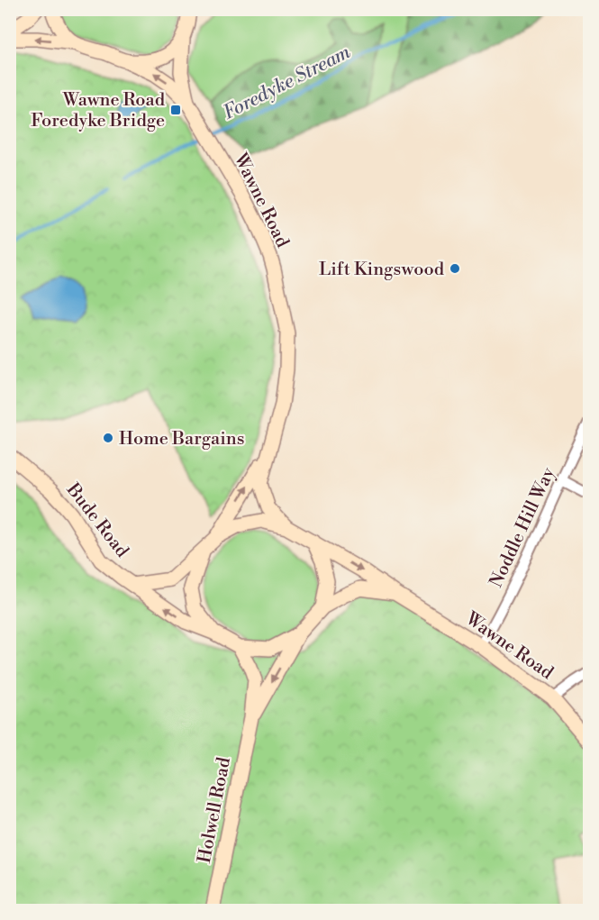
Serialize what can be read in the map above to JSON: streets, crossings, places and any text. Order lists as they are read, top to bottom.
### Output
{
  "streets": {
    "street": [
      "Wawne Road",
      "Bude Road",
      "Noddle Hill Way",
      "Holwell Road"
    ]
  },
  "crossings": [
    ["Wawne Road", "Bude Road"],
    ["Wawne Road", "Noddle Hill Way"],
    ["Wawne Road", "Holwell Road"],
    ["Bude Road", "Holwell Road"]
  ],
  "water": ["Foredyke Stream"],
  "places": {
    "transit": ["Wawne Road Foredyke Bridge"],
    "other": ["Lift Kingswood", "Home Bargains"]
  }
}
